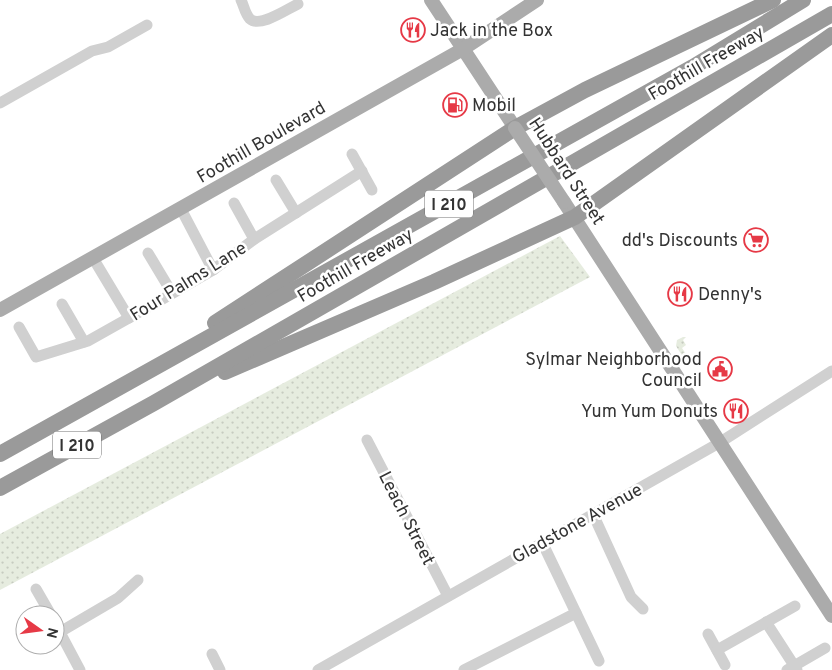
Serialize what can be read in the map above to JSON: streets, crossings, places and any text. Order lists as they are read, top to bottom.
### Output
{
  "streets": {
    "highway": ["Foothill Freeway", "I 210"],
    "main road": ["Foothill Boulevard", "Hubbard Street"],
    "street": ["Four Palms Lane", "Leach Street", "Gladstone Avenue"]
  },
  "crossings": [
    ["Foothill Boulevard", "Hubbard Street"],
    ["Hubbard Street", "Gladstone Avenue"],
    ["Leach Street", "Gladstone Avenue"]
  ],
  "places": {
    "restaurant": ["Jack in the Box", "Denny's", "Yum Yum Donuts"],
    "fuel station": ["Mobil"],
    "supermarket": ["dd's Discounts"],
    "public building": ["Sylmar Neighborhood Council"]
  },
  "north": "right"
}
